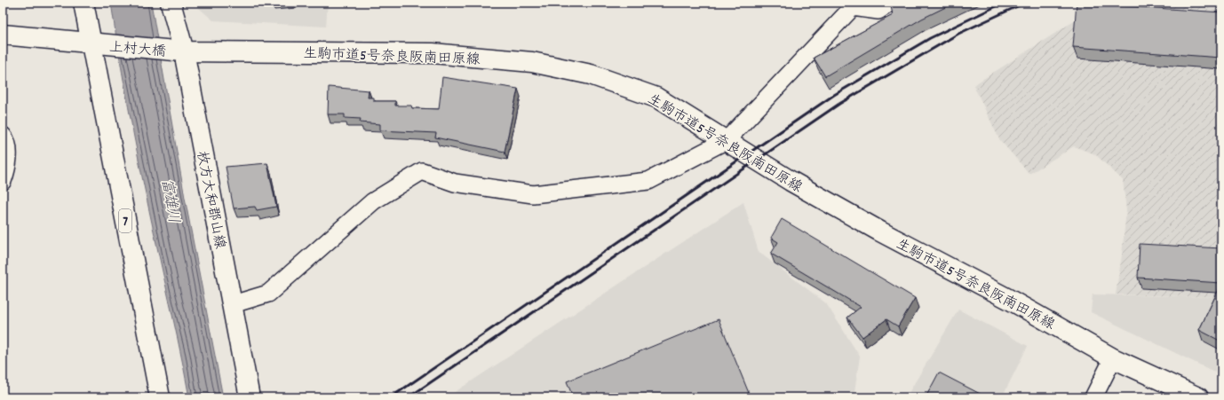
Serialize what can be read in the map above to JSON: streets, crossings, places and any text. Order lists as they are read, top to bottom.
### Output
{
  "streets": {
    "street": [
      "上村大橋",
      "生駒市道5号奈良阪南田原線",
      "枚方大和郡山線",
      "7"
    ]
  },
  "crossings": [
    ["上村大橋", "生駒市道5号奈良阪南田原線"],
    ["上村大橋", "枚方大和郡山線"],
    ["上村大橋", "7"],
    ["生駒市道5号奈良阪南田原線", "枚方大和郡山線"]
  ],
  "water": ["富雄川"]
}
